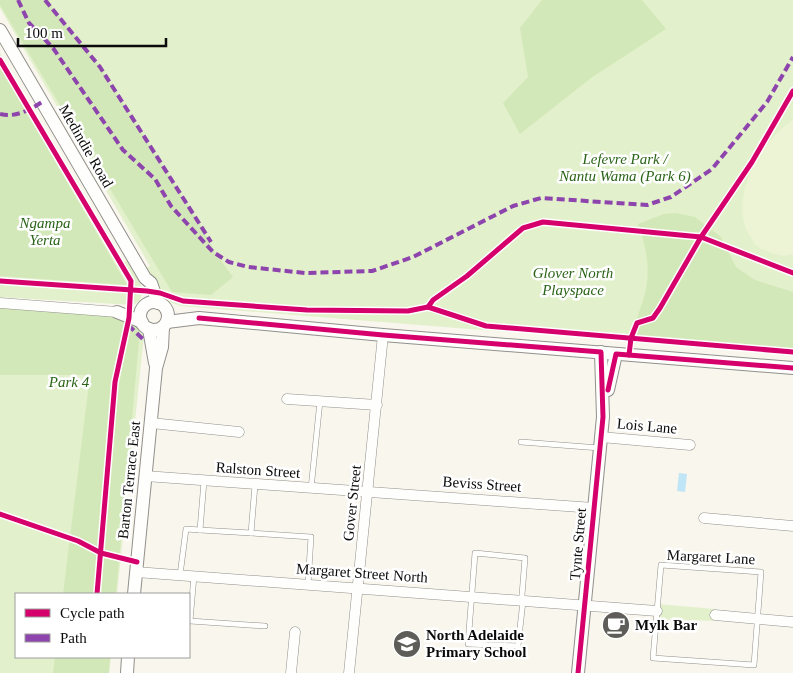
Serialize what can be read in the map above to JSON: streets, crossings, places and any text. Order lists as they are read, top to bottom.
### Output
{
  "streets": {
    "street": [
      "Medindie Road",
      "Lois Lane",
      "Ralston Street",
      "Barton Terrace East",
      "Beviss Street",
      "Gover Street",
      "Tynte Street",
      "Margaret Street North"
    ],
    "lane": ["Margaret Lane"]
  },
  "crossings": [
    ["Medindie Road", "Barton Terrace East"],
    ["Lois Lane", "Tynte Street"],
    ["Ralston Street", "Barton Terrace East"],
    ["Ralston Street", "Beviss Street"],
    ["Ralston Street", "Gover Street"],
    ["Barton Terrace East", "Margaret Street North"],
    ["Beviss Street", "Gover Street"],
    ["Beviss Street", "Tynte Street"],
    ["Gover Street", "Margaret Street North"],
    ["Tynte Street", "Margaret Street North"],
    ["Margaret Lane", "Margaret Street North"]
  ],
  "parks": [
    "Lefevre Park / Nantu Wama (Park 6)",
    "Ngampa Yerta",
    "Glover North Playspace",
    "Park 4"
  ],
  "places": {
    "cafe": ["Mylk Bar"],
    "school or university": ["North Adelaide Primary School"]
  },
  "legend": ["Cycle path", "Path"],
  "scale_bar": "100 m"
}
